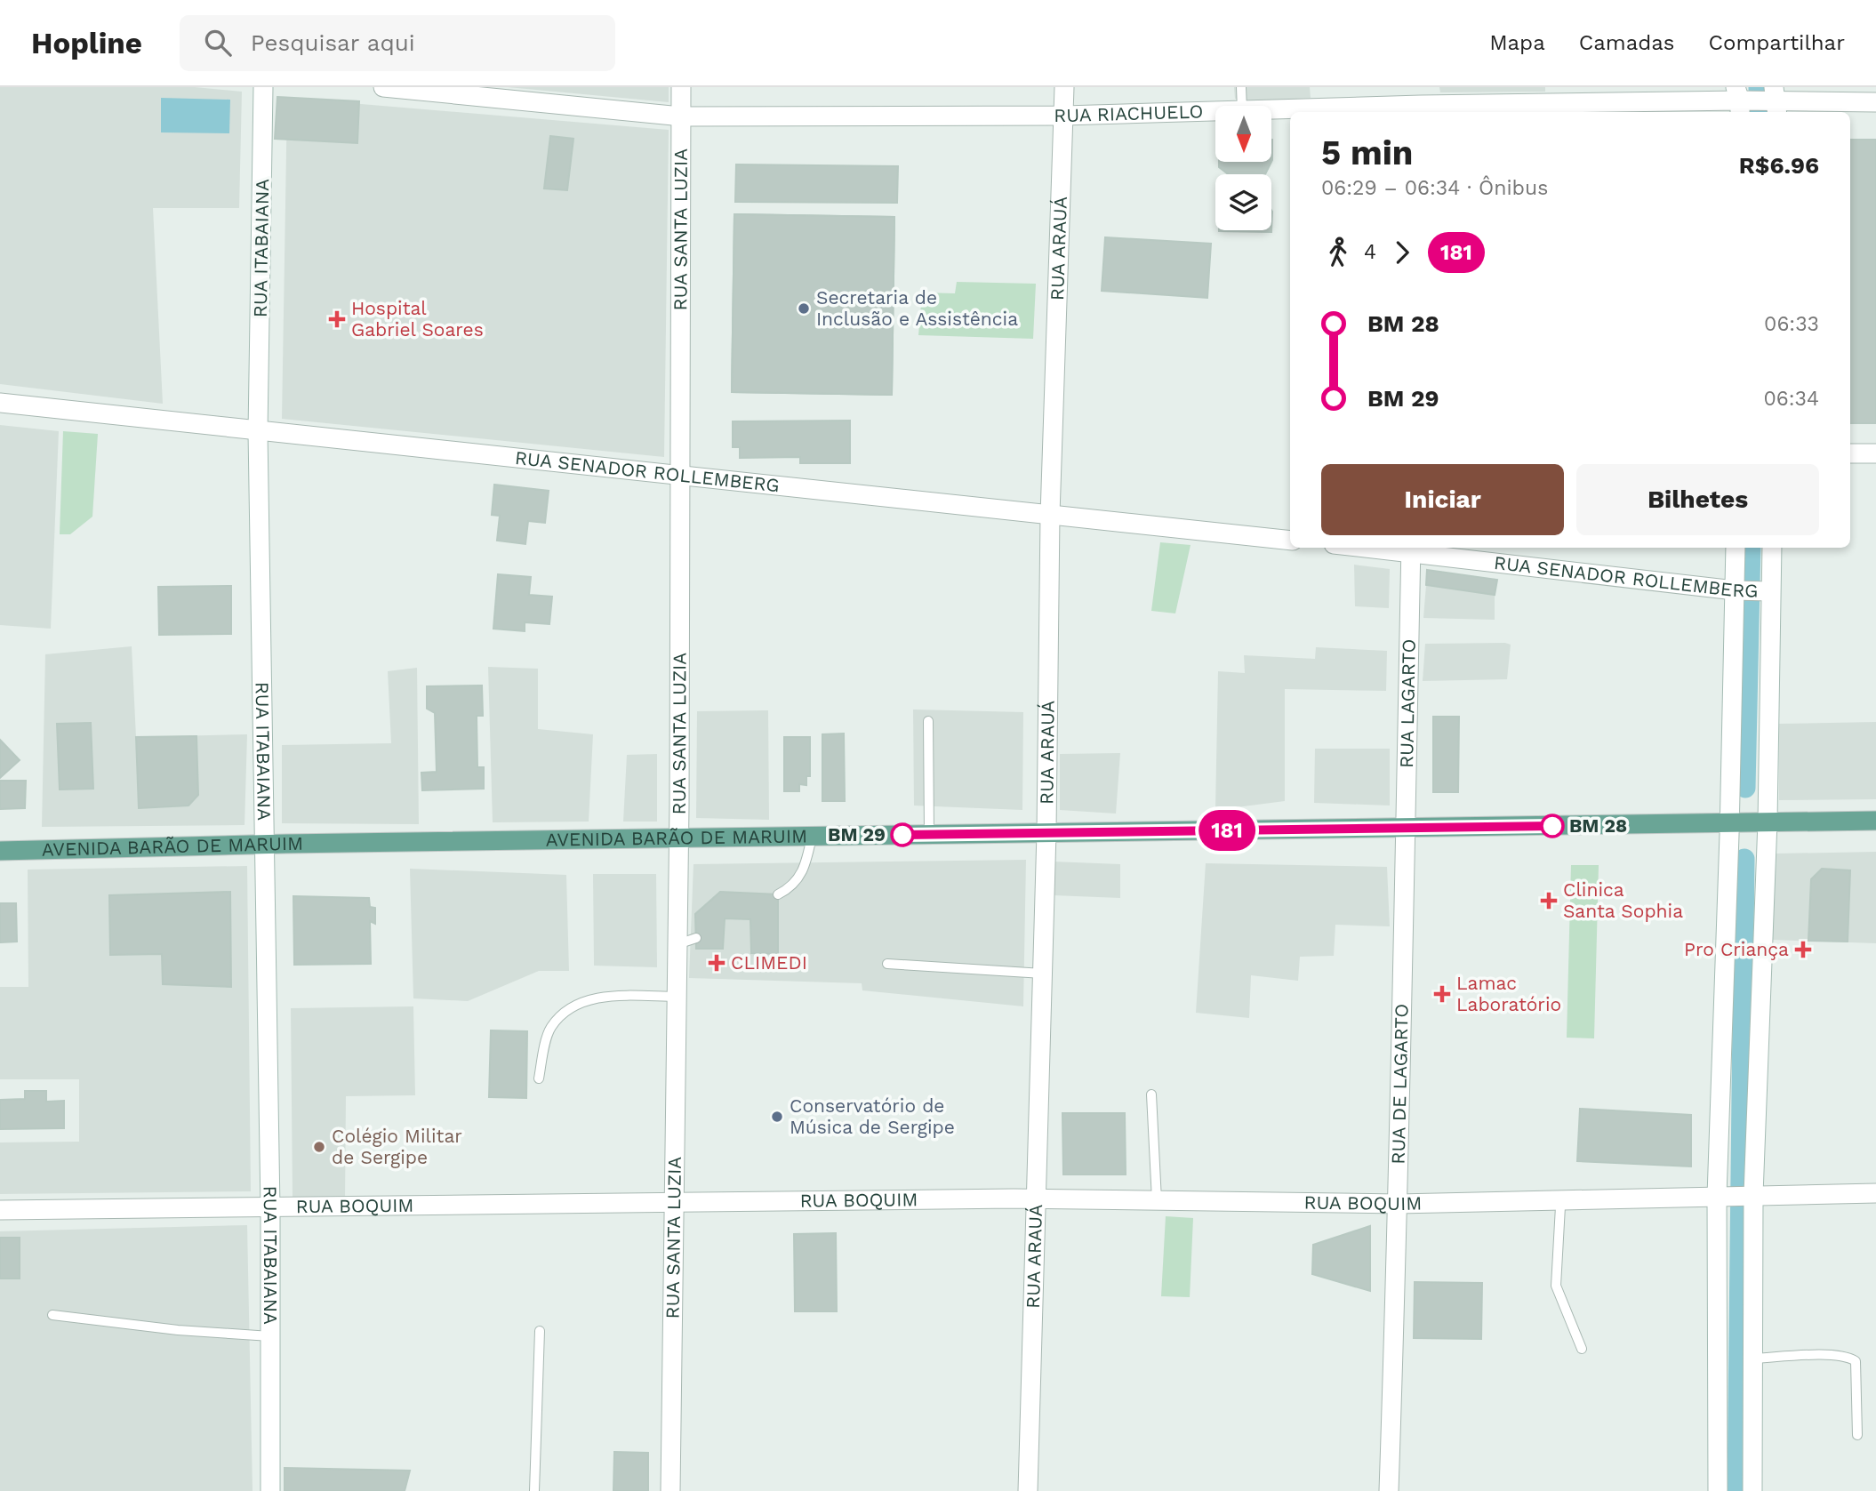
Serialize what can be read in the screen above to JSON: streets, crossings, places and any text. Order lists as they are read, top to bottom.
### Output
{
  "streets": {
    "main road": ["AVENIDA BARÃO DE MARUIM"],
    "street": [
      "RUA RIACHUELO",
      "RUA SANTA LUZIA",
      "RUA ITABAIANA",
      "RUA ARAUÁ",
      "RUA SENADOR ROLLEMBERG",
      "RUA LAGARTO",
      "RUA DE LAGARTO",
      "RUA BOQUIM"
    ]
  },
  "crossings": [
    ["RUA RIACHUELO", "RUA SANTA LUZIA"],
    ["RUA RIACHUELO", "RUA ARAUÁ"],
    ["RUA SANTA LUZIA", "RUA SENADOR ROLLEMBERG"],
    ["RUA SANTA LUZIA", "AVENIDA BARÃO DE MARUIM"],
    ["RUA SANTA LUZIA", "RUA BOQUIM"],
    ["RUA ITABAIANA", "RUA SENADOR ROLLEMBERG"],
    ["RUA ITABAIANA", "AVENIDA BARÃO DE MARUIM"],
    ["RUA ITABAIANA", "RUA BOQUIM"],
    ["RUA ARAUÁ", "RUA SENADOR ROLLEMBERG"],
    ["RUA ARAUÁ", "AVENIDA BARÃO DE MARUIM"],
    ["RUA ARAUÁ", "RUA BOQUIM"],
    ["RUA SENADOR ROLLEMBERG", "RUA LAGARTO"],
    ["RUA LAGARTO", "AVENIDA BARÃO DE MARUIM"],
    ["RUA LAGARTO", "RUA DE LAGARTO"],
    ["RUA DE LAGARTO", "RUA BOQUIM"]
  ],
  "places": {
    "other": [
      "Secretaria de Inclusão e Assistência",
      "BM 28",
      "BM 29",
      "Conservatório de Música de Sergipe",
      "Colégio Militar de Sergipe"
    ],
    "health": [
      "Hospital Gabriel Soares",
      "Clinica Santa Sophia",
      "Pro Criança",
      "CLIMEDI",
      "Lamac Laboratório"
    ]
  },
  "lines": ["bus line 181"],
  "north": "bottom",
  "page": {
    "header": "Hopline",
    "search": "Pesquisar aqui",
    "nav": ["Mapa", "Camadas", "Compartilhar"],
    "on_map": "181",
    "heading": ["5 min", "06:29 – 06:34 · Ônibus", "R$6.96"],
    "legs": ["4", "181"],
    "list": [
      {
        "name": "BM 28",
        "value": "06:33"
      },
      {
        "name": "BM 29",
        "value": "06:34"
      }
    ],
    "buttons": ["Iniciar", "Bilhetes"]
  }
}
